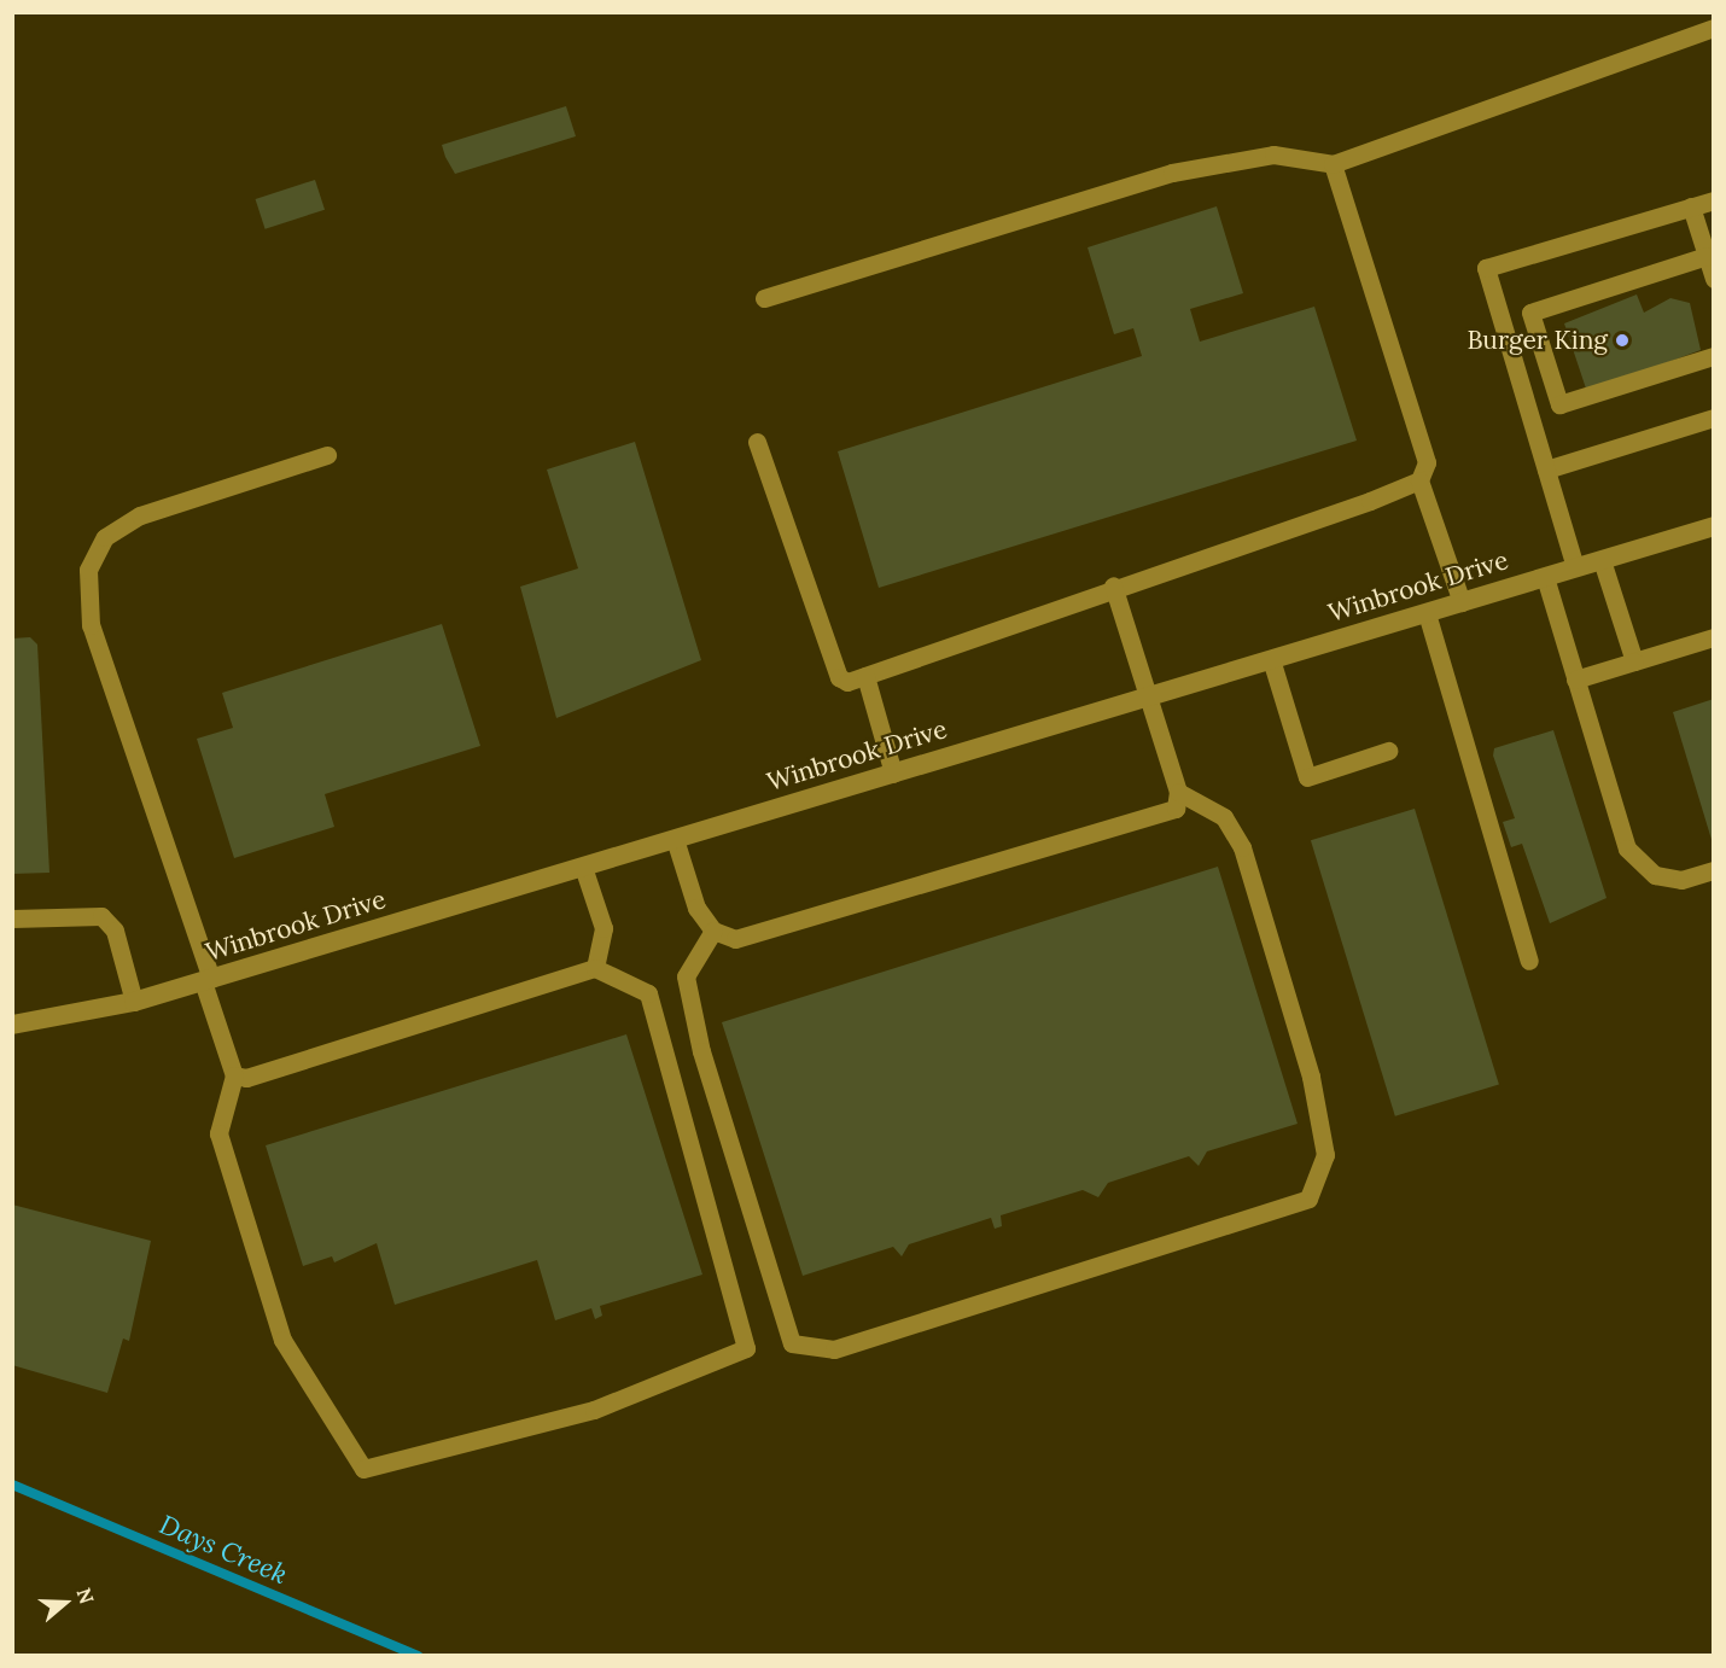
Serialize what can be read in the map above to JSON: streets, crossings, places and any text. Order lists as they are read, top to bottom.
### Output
{
  "streets": {
    "street": ["Winbrook Drive"]
  },
  "water": ["Days Creek"],
  "places": ["Burger King"],
  "north": "right"
}
